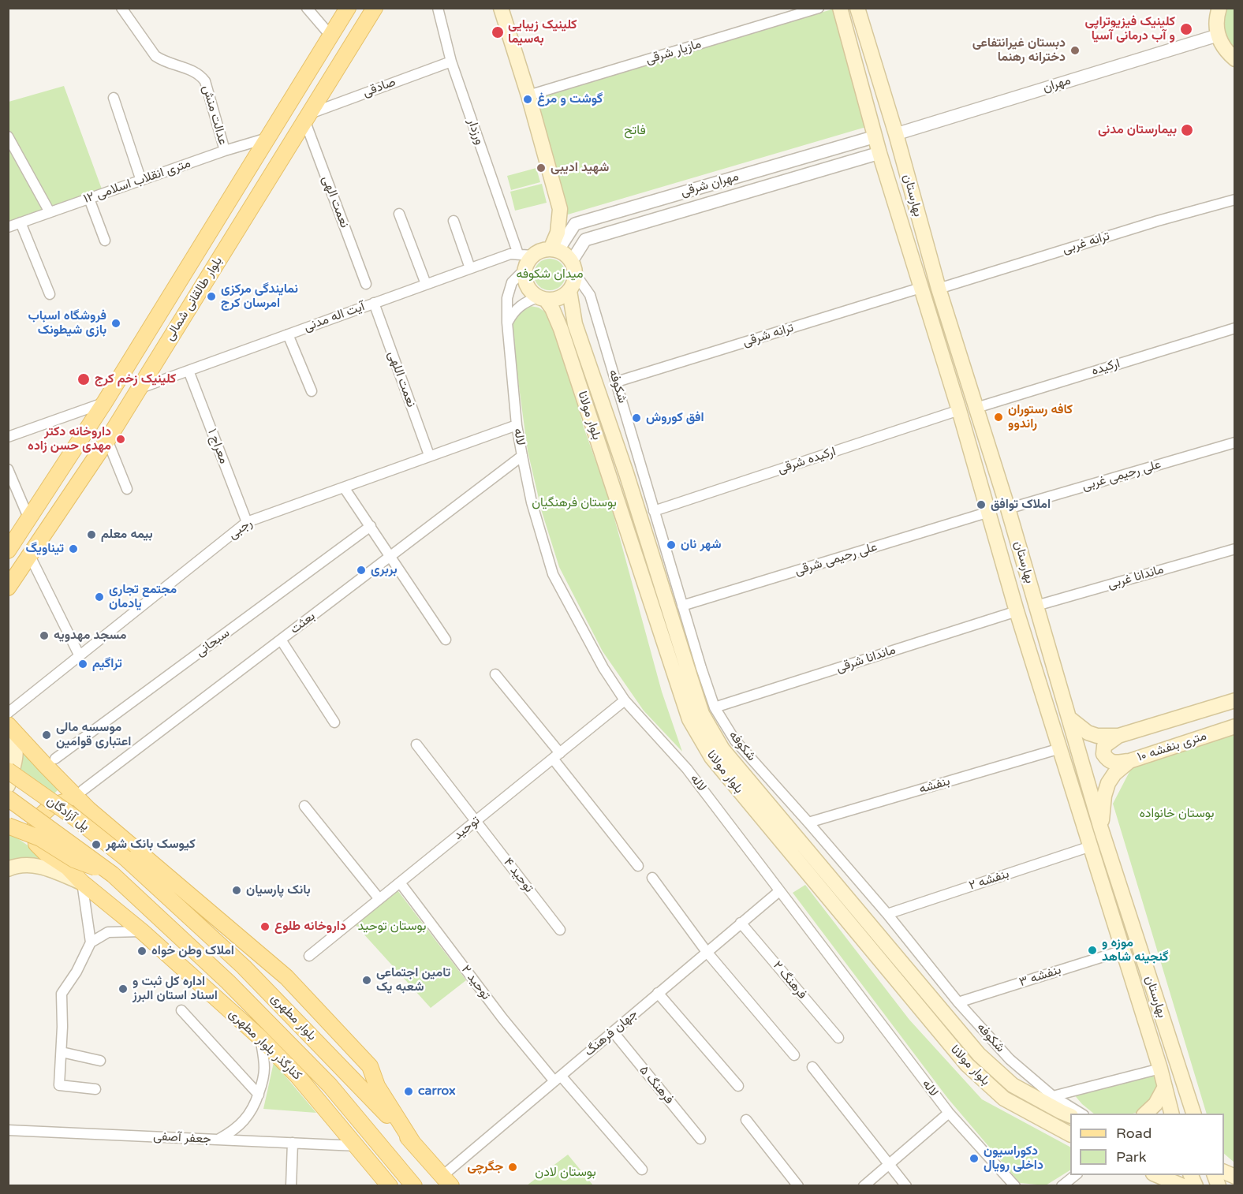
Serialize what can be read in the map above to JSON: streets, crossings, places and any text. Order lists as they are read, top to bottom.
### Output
{
  "streets": {
    "main road": [
      "بهارستان",
      "بلوار طالقانی شمالی",
      "بلوار مولانا",
      "۱۰ متری بنفشه",
      "پل آزادگان",
      "بلوار مطهری",
      "کنارگذر بلوار مطهری"
    ],
    "street": [
      "مازیار شرقی",
      "مهران",
      "صادقی",
      "عدالت منش",
      "ورزدار",
      "۱۲ متری انقلاب اسلامی",
      "مهران شرقی",
      "نعمت الهی",
      "ترانه غربی",
      "آیت اله مدنی",
      "ترانه شرقی",
      "ارکیده",
      "نعمت اللهی",
      "شکوفه",
      "لاله",
      "معراج ۱",
      "ارکیده شرقی",
      "علی رحیمی غربی",
      "رجبی",
      "علی رحیمی شرقی",
      "ماندانا غربی",
      "بعثت",
      "سبحانی",
      "ماندانا شرقی",
      "بنفشه",
      "توحید",
      "توحید ۴",
      "بنفشه ۲",
      "بنفشه ۳",
      "فرهنگ ۲",
      "توحید ۲",
      "جهان فرهنگ",
      "فرهنگ ۵",
      "جعفر آصفی"
    ]
  },
  "crossings": [
    ["مهران", "بهارستان"],
    ["صادقی", "ورزدار"],
    ["صادقی", "نعمت الهی"],
    ["صادقی", "بلوار طالقانی شمالی"],
    ["عدالت منش", "۱۲ متری انقلاب اسلامی"],
    ["ورزدار", "مهران شرقی"],
    ["ورزدار", "آیت اله مدنی"],
    ["ورزدار", "شکوفه"],
    ["ورزدار", "بلوار مولانا"],
    ["ورزدار", "لاله"],
    ["۱۲ متری انقلاب اسلامی", "بلوار طالقانی شمالی"],
    ["مهران شرقی", "بهارستان"],
    ["مهران شرقی", "آیت اله مدنی"],
    ["مهران شرقی", "شکوفه"],
    ["مهران شرقی", "بلوار مولانا"],
    ["مهران شرقی", "لاله"],
    ["بهارستان", "ترانه غربی"],
    ["بهارستان", "ترانه شرقی"],
    ["بهارستان", "ارکیده"],
    ["بهارستان", "ارکیده شرقی"],
    ["بهارستان", "علی رحیمی غربی"],
    ["بهارستان", "علی رحیمی شرقی"],
    ["بهارستان", "ماندانا غربی"],
    ["بهارستان", "ماندانا شرقی"],
    ["بهارستان", "۱۰ متری بنفشه"],
    ["بهارستان", "بنفشه"],
    ["بهارستان", "بنفشه ۲"],
    ["بهارستان", "بنفشه ۳"],
    ["نعمت الهی", "بلوار طالقانی شمالی"],
    ["بلوار طالقانی شمالی", "آیت اله مدنی"],
    ["آیت اله مدنی", "نعمت اللهی"],
    ["آیت اله مدنی", "شکوفه"],
    ["آیت اله مدنی", "بلوار مولانا"],
    ["آیت اله مدنی", "لاله"],
    ["آیت اله مدنی", "معراج ۱"],
    ["ترانه شرقی", "شکوفه"],
    ["نعمت اللهی", "رجبی"],
    ["شکوفه", "بلوار مولانا"],
    ["شکوفه", "لاله"],
    ["شکوفه", "ارکیده شرقی"],
    ["شکوفه", "علی رحیمی شرقی"],
    ["شکوفه", "ماندانا شرقی"],
    ["شکوفه", "بنفشه"],
    ["شکوفه", "بنفشه ۲"],
    ["شکوفه", "بنفشه ۳"],
    ["بلوار مولانا", "لاله"],
    ["لاله", "رجبی"],
    ["لاله", "بعثت"],
    ["لاله", "توحید"],
    ["لاله", "جهان فرهنگ"],
    ["معراج ۱", "رجبی"],
    ["پل آزادگان", "بلوار مطهری"],
    ["توحید", "توحید ۴"],
    ["توحید", "توحید ۲"],
    ["فرهنگ ۲", "جهان فرهنگ"],
    ["توحید ۲", "جهان فرهنگ"],
    ["بلوار مطهری", "جهان فرهنگ"],
    ["جهان فرهنگ", "فرهنگ ۵"],
    ["کنارگذر بلوار مطهری", "جعفر آصفی"]
  ],
  "parks": [
    "فاتح",
    "میدان شکوفه",
    "بوستان فرهنگیان",
    "بوستان خانواده",
    "بوستان توحید",
    "بوستان لادن"
  ],
  "places": [
    "کلینیک فیزیوتراپی و آب درمانی آسیا",
    "کلینیک زیبایی به‌سیما",
    "دبستان غیرانتفاعی دخترانه رهنما",
    "گوشت و مرغ",
    "بیمارستان مدنی",
    "شهید ادیبی",
    "نمایندگی مرکزی امرسان کرج",
    "فروشگاه اسباب بازی شیطونک",
    "کلینیک زخم کرج",
    "کافه رستوران راندوو",
    "افق کوروش",
    "داروخانه دکتر مهدی حسن زاده",
    "املاک توافق",
    "بیمه معلم",
    "شهر نان",
    "تیناویگ",
    "بربری",
    "مجتمع تجاری یادمان",
    "مسجد مهدویه",
    "تراگیم",
    "موسسه مالی اعتباری قوامین",
    "کیوسک بانک شهر",
    "بانک پارسیان",
    "داروخانه طلوع",
    "موزه و گنجینه شاهد",
    "املاک وطن خواه",
    "تامین اجتماعی شعبه یک",
    "اداره کل ثبت و اسناد استان البرز",
    "carrox",
    "دکوراسیون داخلی رویال",
    "جگرچی"
  ],
  "legend": ["Road", "Park"]
}
